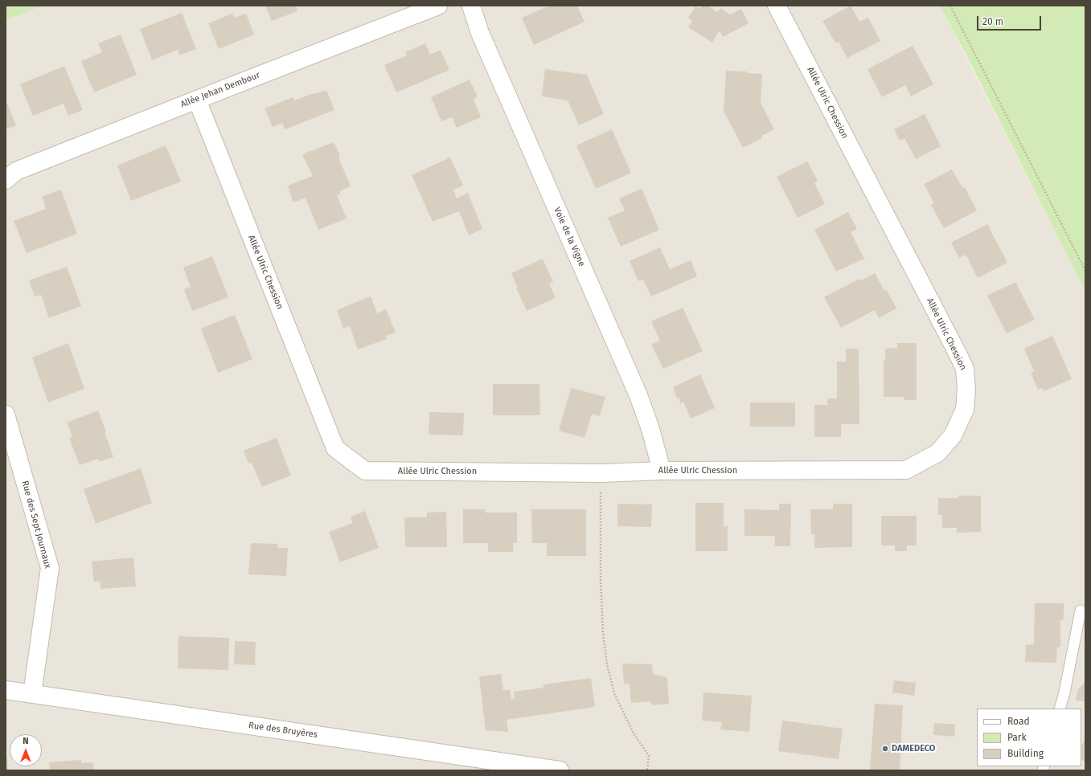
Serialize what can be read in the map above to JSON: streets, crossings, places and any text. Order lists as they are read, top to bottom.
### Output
{
  "streets": {
    "street": [
      "Allée Jehan Dembour",
      "Allée Ulric Chession",
      "Voie de la Vigne",
      "Rue des Sept Journaux",
      "Rue des Bruyères"
    ]
  },
  "crossings": [
    ["Allée Jehan Dembour", "Allée Ulric Chession"],
    ["Allée Ulric Chession", "Voie de la Vigne"],
    ["Rue des Sept Journaux", "Rue des Bruyères"]
  ],
  "places": ["DAMEDECO"],
  "legend": ["Road", "Park", "Building"],
  "scale_bar": "20 m",
  "north": "top"
}
